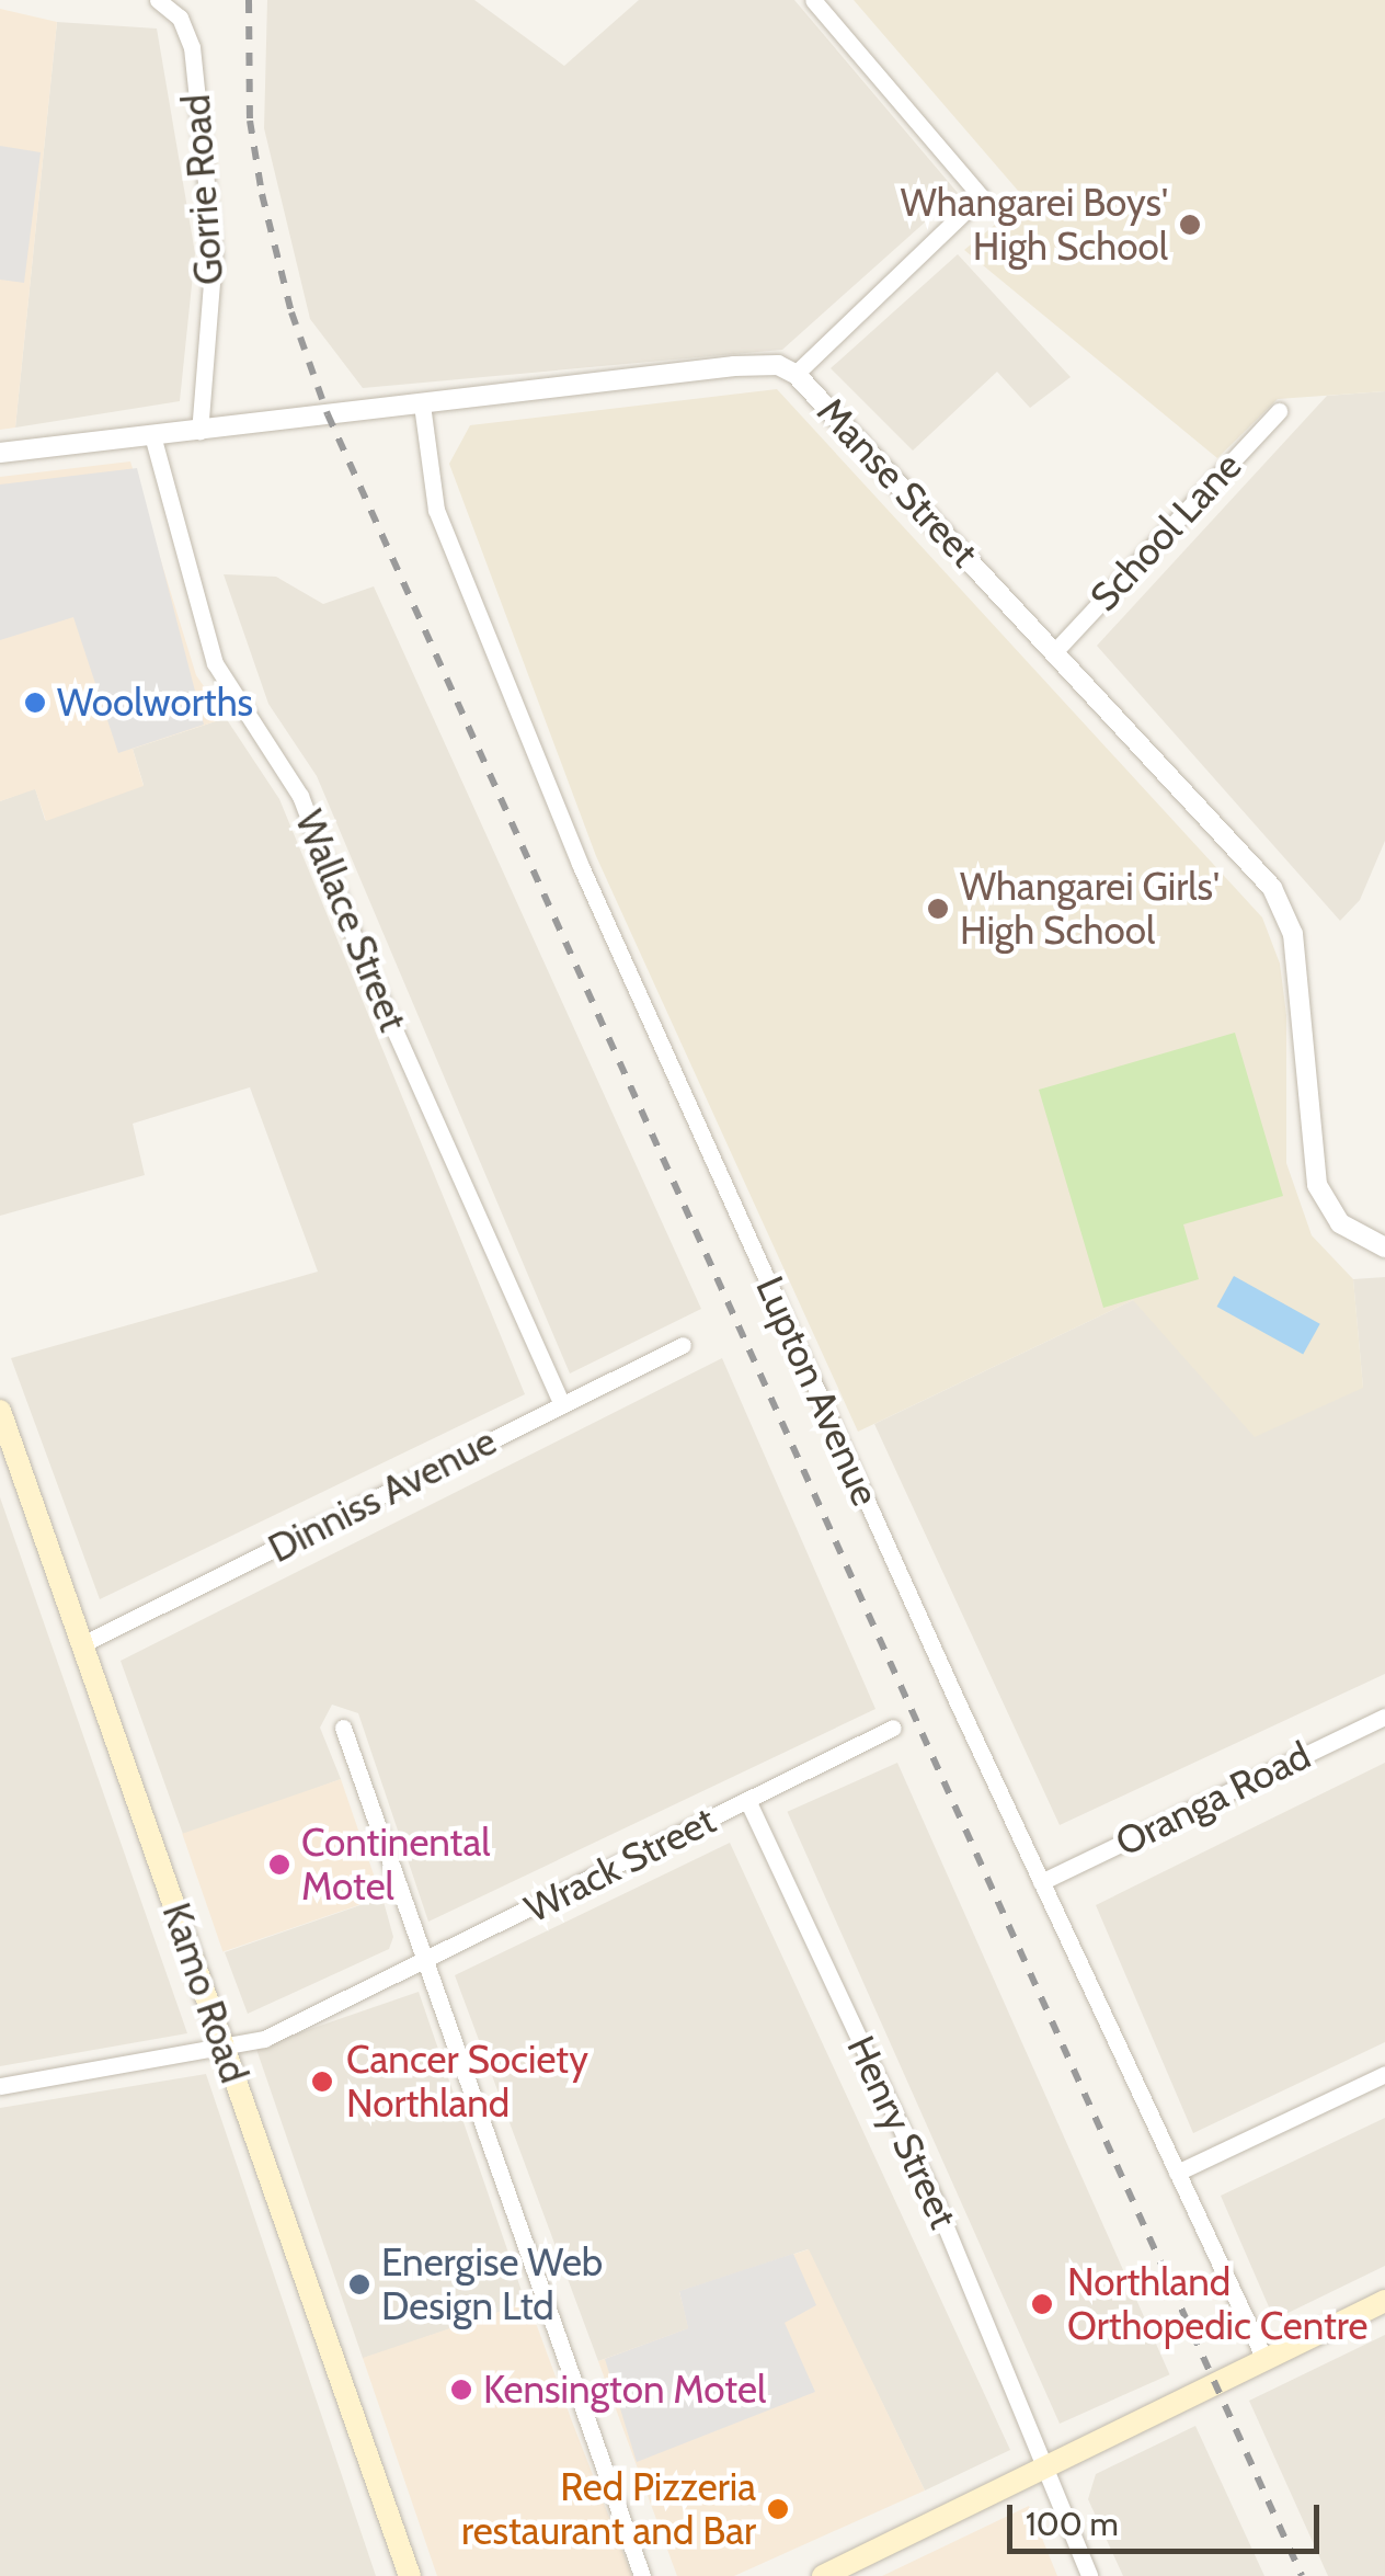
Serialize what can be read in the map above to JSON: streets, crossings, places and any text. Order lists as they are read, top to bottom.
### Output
{
  "streets": {
    "main road": ["Kamo Road"],
    "street": [
      "Gorrie Road",
      "Manse Street",
      "School Lane",
      "Wallace Street",
      "Lupton Avenue",
      "Dinniss Avenue",
      "Oranga Road",
      "Wrack Street",
      "Henry Street"
    ]
  },
  "crossings": [
    ["Gorrie Road", "Manse Street"],
    ["Manse Street", "School Lane"],
    ["Manse Street", "Wallace Street"],
    ["Manse Street", "Lupton Avenue"],
    ["Wallace Street", "Dinniss Avenue"],
    ["Lupton Avenue", "Oranga Road"],
    ["Dinniss Avenue", "Kamo Road"],
    ["Wrack Street", "Kamo Road"],
    ["Wrack Street", "Henry Street"]
  ],
  "places": [
    "Whangarei Boys' High School",
    "Woolworths",
    "Whangarei Girls' High School",
    "Continental Motel",
    "Cancer Society Northland",
    "Energise Web Design Ltd",
    "Northland Orthopedic Centre",
    "Kensington Motel",
    "Red Pizzeria restaurant and Bar"
  ],
  "scale_bar": "100 m"
}
